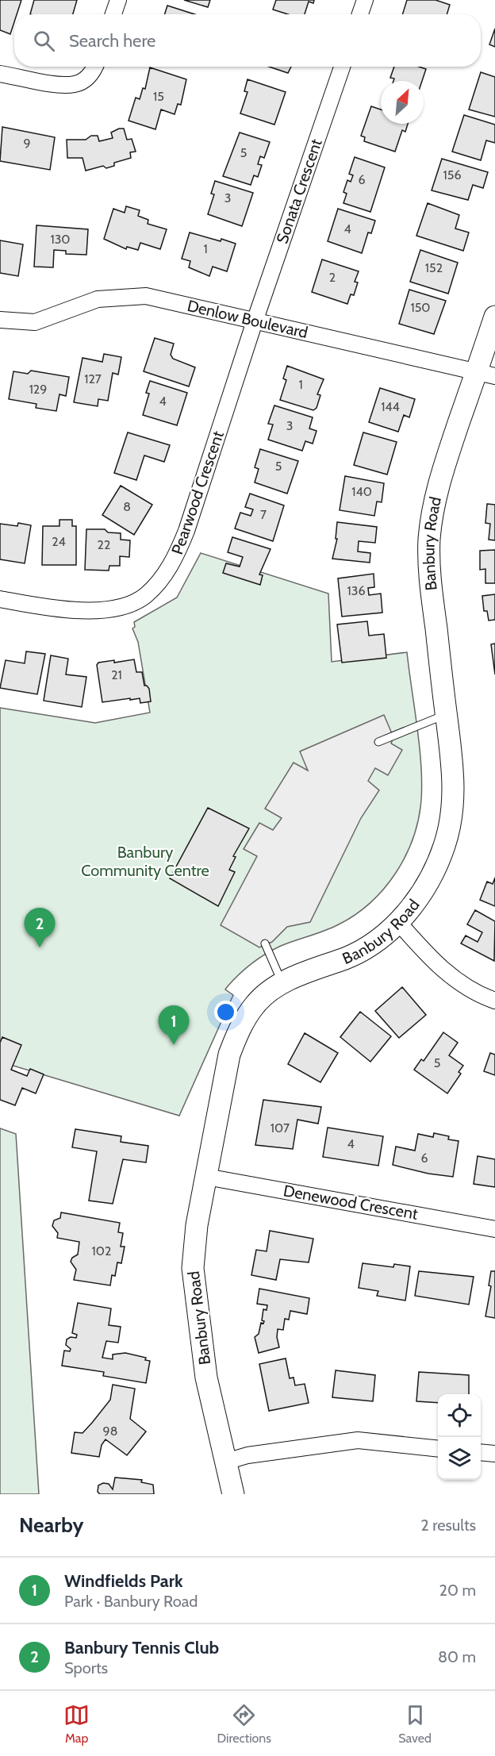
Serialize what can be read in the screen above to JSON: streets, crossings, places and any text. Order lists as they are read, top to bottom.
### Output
{
  "streets": {
    "street": [
      "Sonata Crescent",
      "Denlow Boulevard",
      "Pearwood Crescent",
      "Banbury Road",
      "Denewood Crescent"
    ]
  },
  "crossings": [
    ["Sonata Crescent", "Denlow Boulevard"],
    ["Sonata Crescent", "Pearwood Crescent"],
    ["Denlow Boulevard", "Pearwood Crescent"],
    ["Denlow Boulevard", "Banbury Road"],
    ["Banbury Road", "Denewood Crescent"]
  ],
  "parks": ["Banbury Community Centre"],
  "house_numbers": [
    "15",
    "9",
    "5",
    "156",
    "6",
    "3",
    "4",
    "130",
    "1",
    "152",
    "2",
    "150",
    "127",
    "1",
    "129",
    "4",
    "144",
    "3",
    "5",
    "140",
    "8",
    "7",
    "24",
    "22",
    "136",
    "21",
    "5",
    "107",
    "4",
    "6",
    "102",
    "98"
  ],
  "north": "top right",
  "page": {
    "search": "Search here",
    "pins": ["2", "1"],
    "heading": ["Nearby", "2 results"],
    "list": [
      {
        "mark": "1",
        "name": "Windfields Park",
        "note": "Park · Banbury Road",
        "value": "20 m"
      },
      {
        "mark": "2",
        "name": "Banbury Tennis Club",
        "note": "Sports",
        "value": "80 m"
      }
    ],
    "nav": ["Map", "Directions", "Saved"]
  }
}
